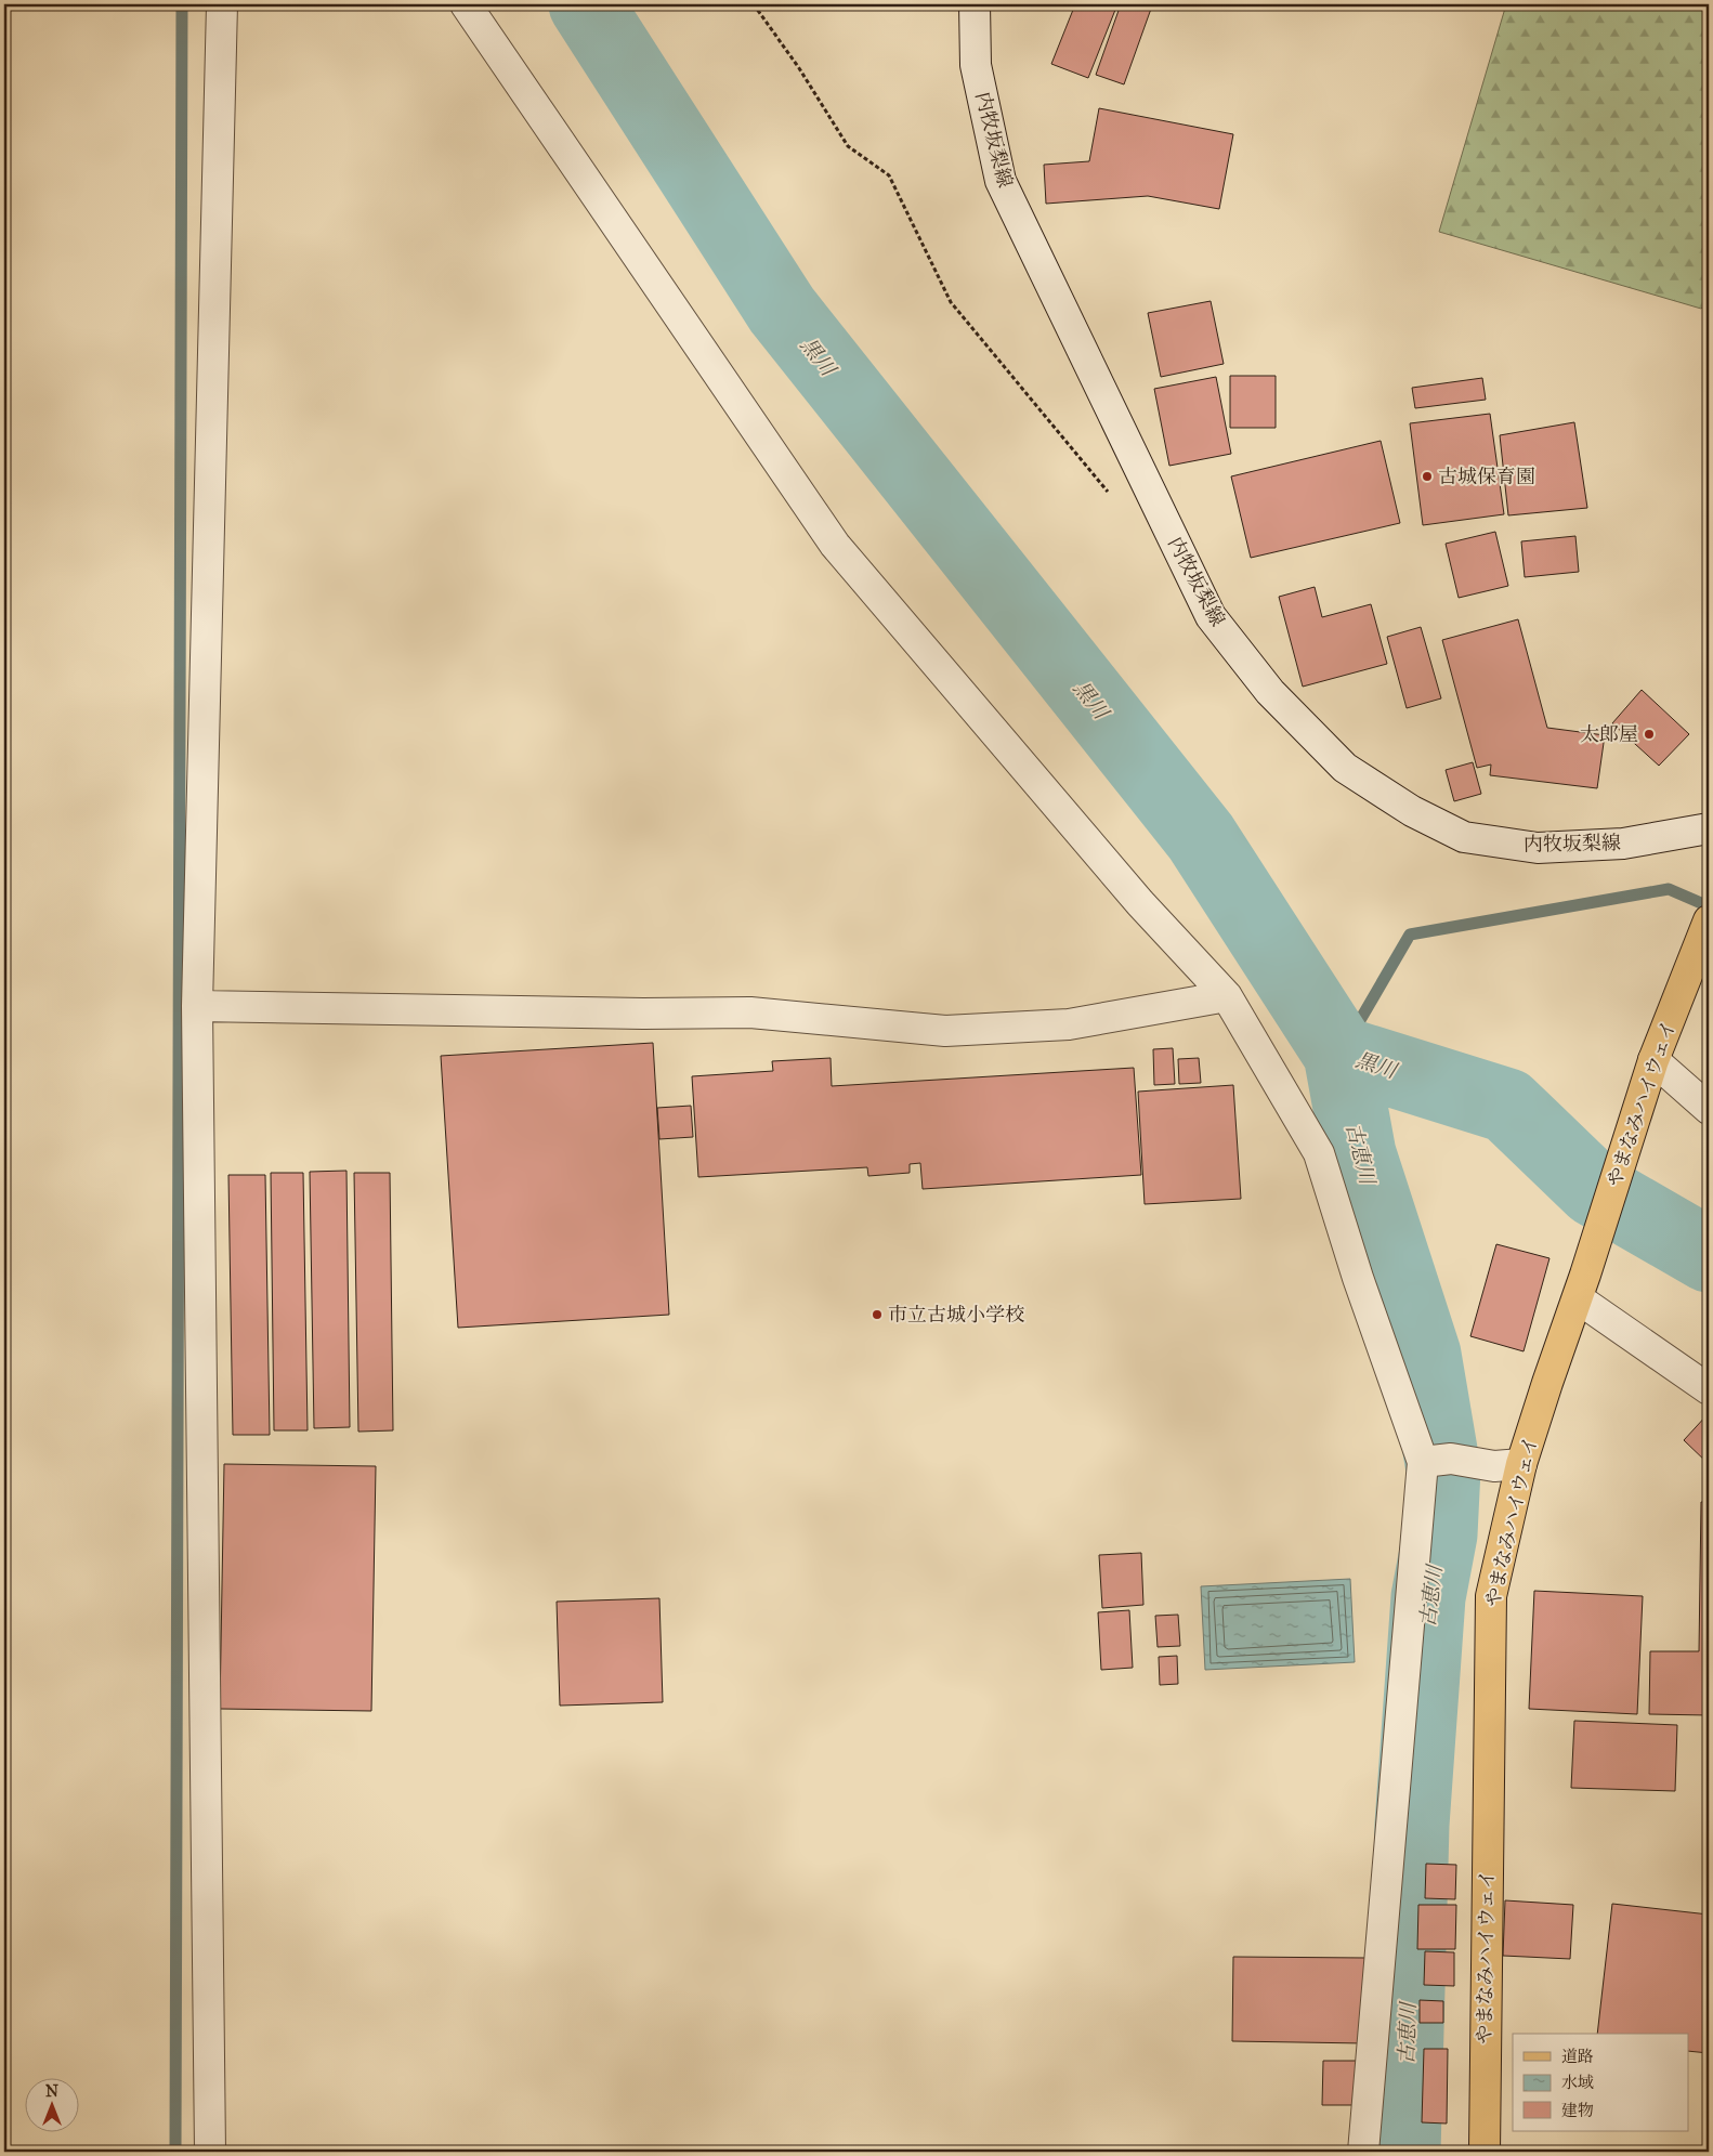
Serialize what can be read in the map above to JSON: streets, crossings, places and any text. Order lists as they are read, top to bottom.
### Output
{
  "streets": {
    "main road": ["やまなみハイウェイ"],
    "street": ["内牧坂梨線"]
  },
  "water": ["黒川", "古恵川"],
  "places": ["古城保育園", "太郎屋", "市立古城小学校"],
  "legend": ["道路", "水域", "建物"],
  "north": "top"
}
